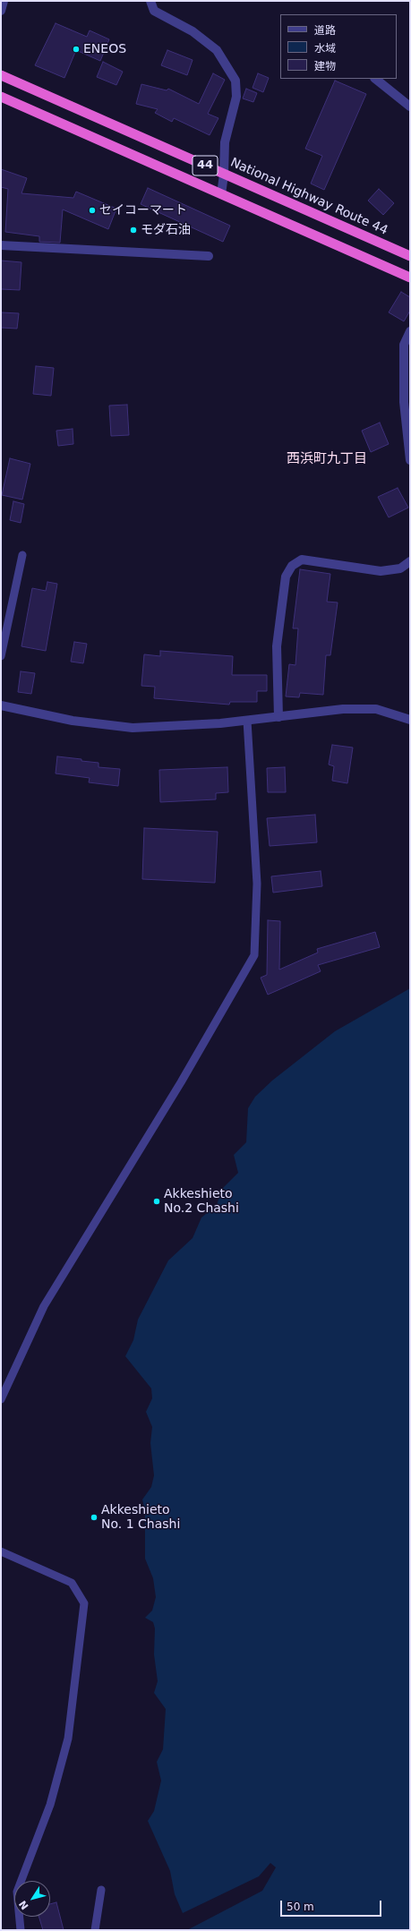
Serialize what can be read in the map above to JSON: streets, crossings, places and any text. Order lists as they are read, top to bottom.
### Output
{
  "streets": {
    "highway": ["44", "National Highway Route 44"]
  },
  "districts": ["西浜町九丁目"],
  "places": [
    "ENEOS",
    "セイコーマート",
    "モダ石油",
    "Akkeshieto No.2 Chashi",
    "Akkeshieto No. 1 Chashi"
  ],
  "legend": ["道路", "水域", "建物"],
  "scale_bar": "50 m",
  "north": "bottom left"
}
